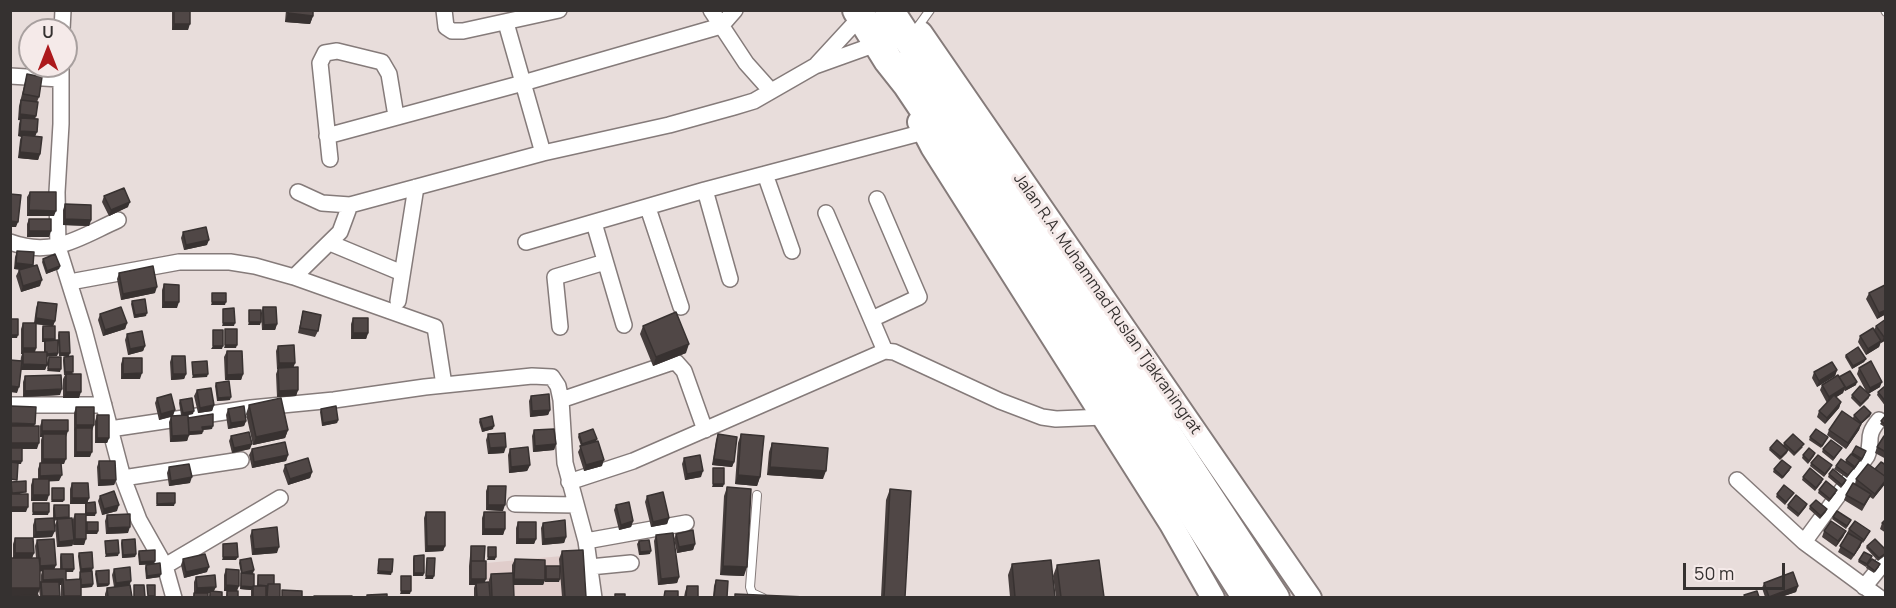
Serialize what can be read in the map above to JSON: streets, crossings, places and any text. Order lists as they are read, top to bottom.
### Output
{
  "streets": {
    "highway": ["Jalan R.A. Muhammad Ruslan Tjakraningrat"]
  },
  "scale_bar": "50 m",
  "north": "top"
}
